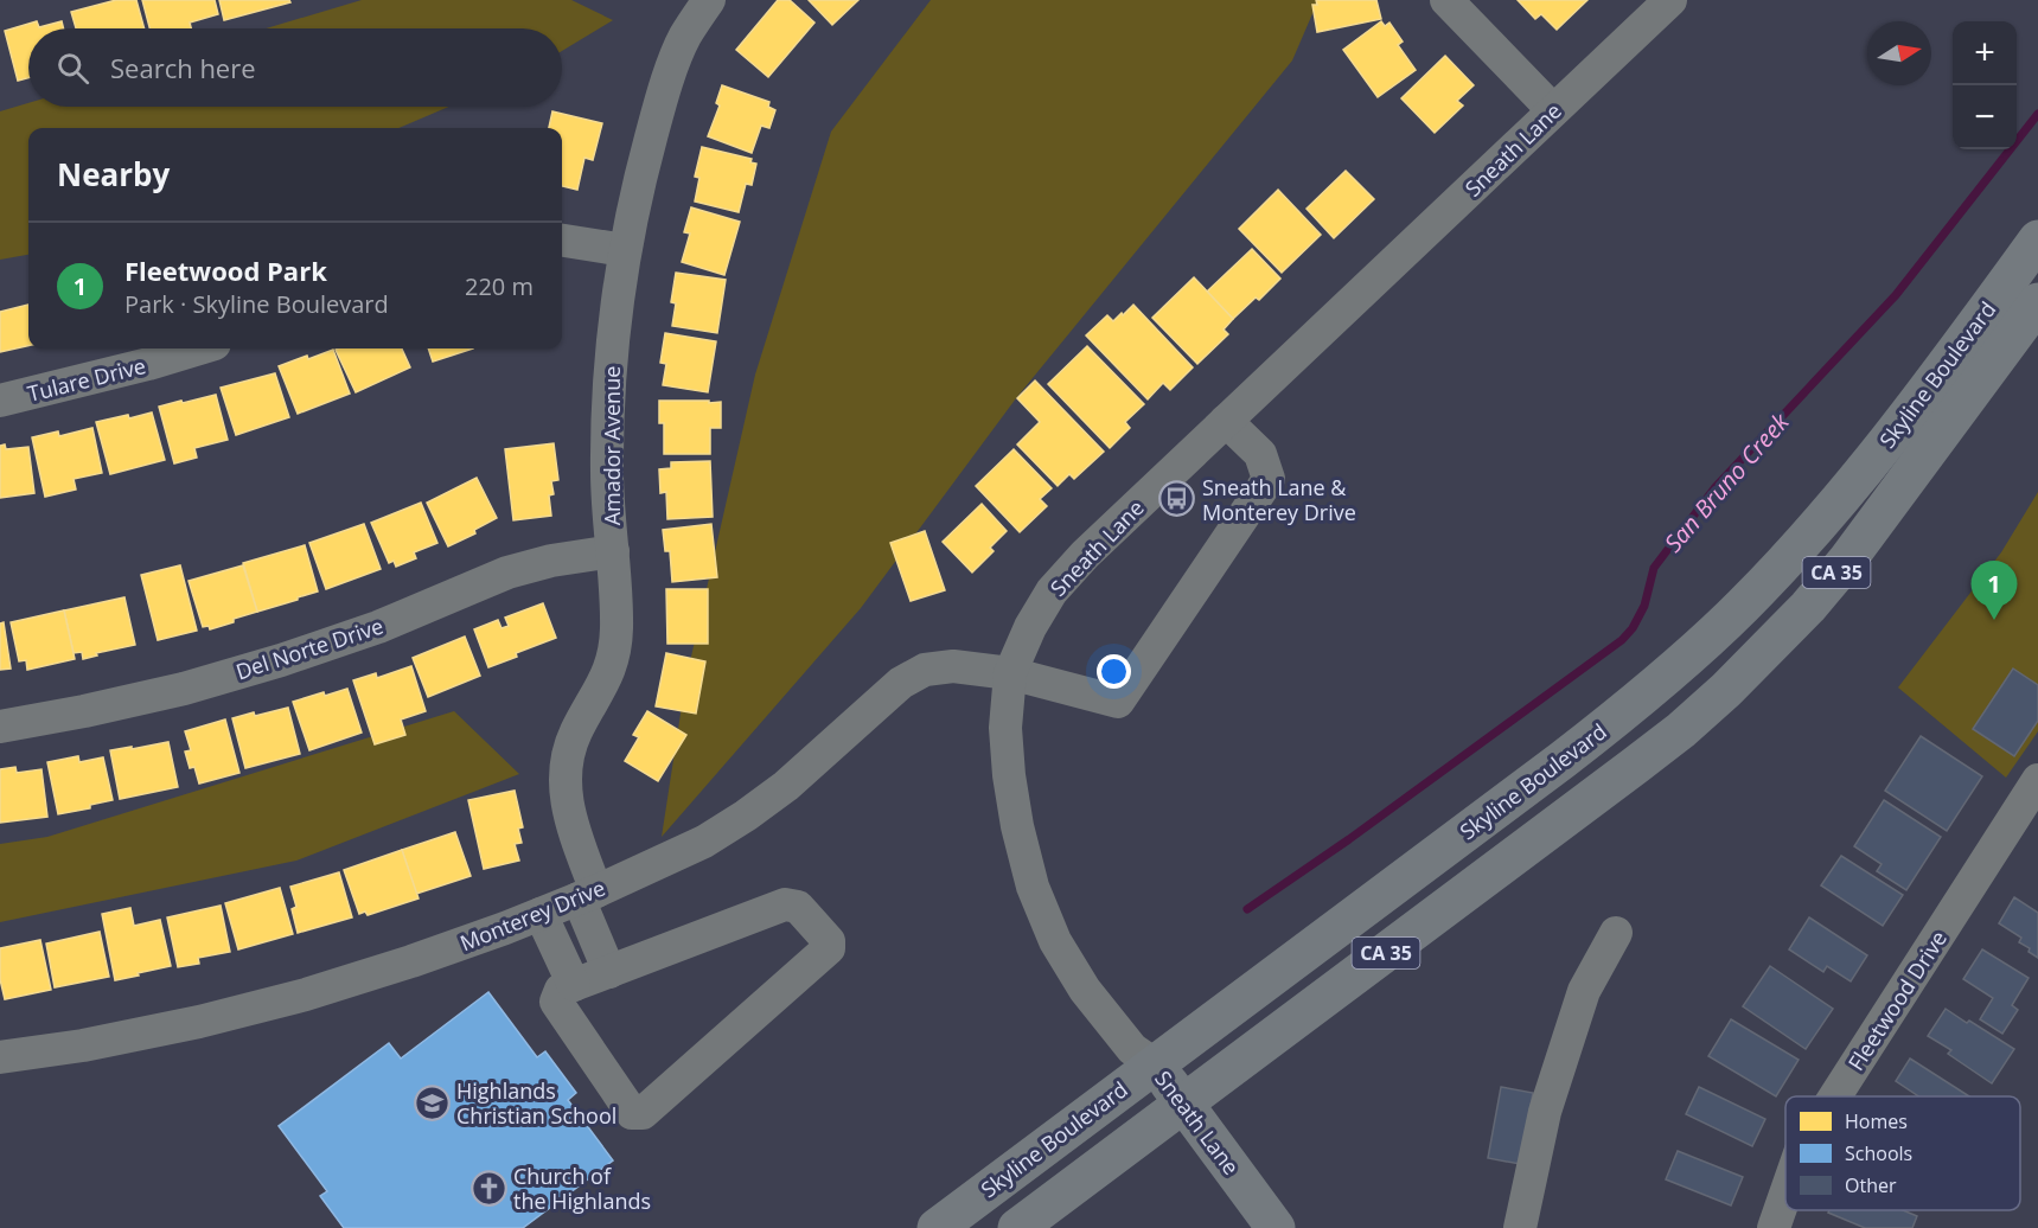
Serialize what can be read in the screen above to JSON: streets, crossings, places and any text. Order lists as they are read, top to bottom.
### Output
{
  "streets": {
    "main road": ["Sneath Lane", "Skyline Boulevard", "CA 35"],
    "street": [
      "Tulare Drive",
      "Amador Avenue",
      "Del Norte Drive",
      "Monterey Drive",
      "Fleetwood Drive"
    ]
  },
  "crossings": [
    ["Sneath Lane", "Skyline Boulevard"],
    ["Sneath Lane", "Monterey Drive"],
    ["Amador Avenue", "Del Norte Drive"],
    ["Amador Avenue", "Monterey Drive"]
  ],
  "water": ["San Bruno Creek"],
  "places": {
    "bus stop": ["Sneath Lane & Monterey Drive"],
    "school or university": ["Highlands Christian School"],
    "church": ["Church of the Highlands"]
  },
  "legend": ["Homes", "Schools", "Other"],
  "north": "right",
  "page": {
    "map_buttons": ["+", "−"],
    "search": "Search here",
    "heading": "Nearby",
    "list": [
      {
        "mark": "1",
        "name": "Fleetwood Park",
        "note": "Park · Skyline Boulevard",
        "value": "220 m"
      }
    ],
    "pins": "1"
  }
}
